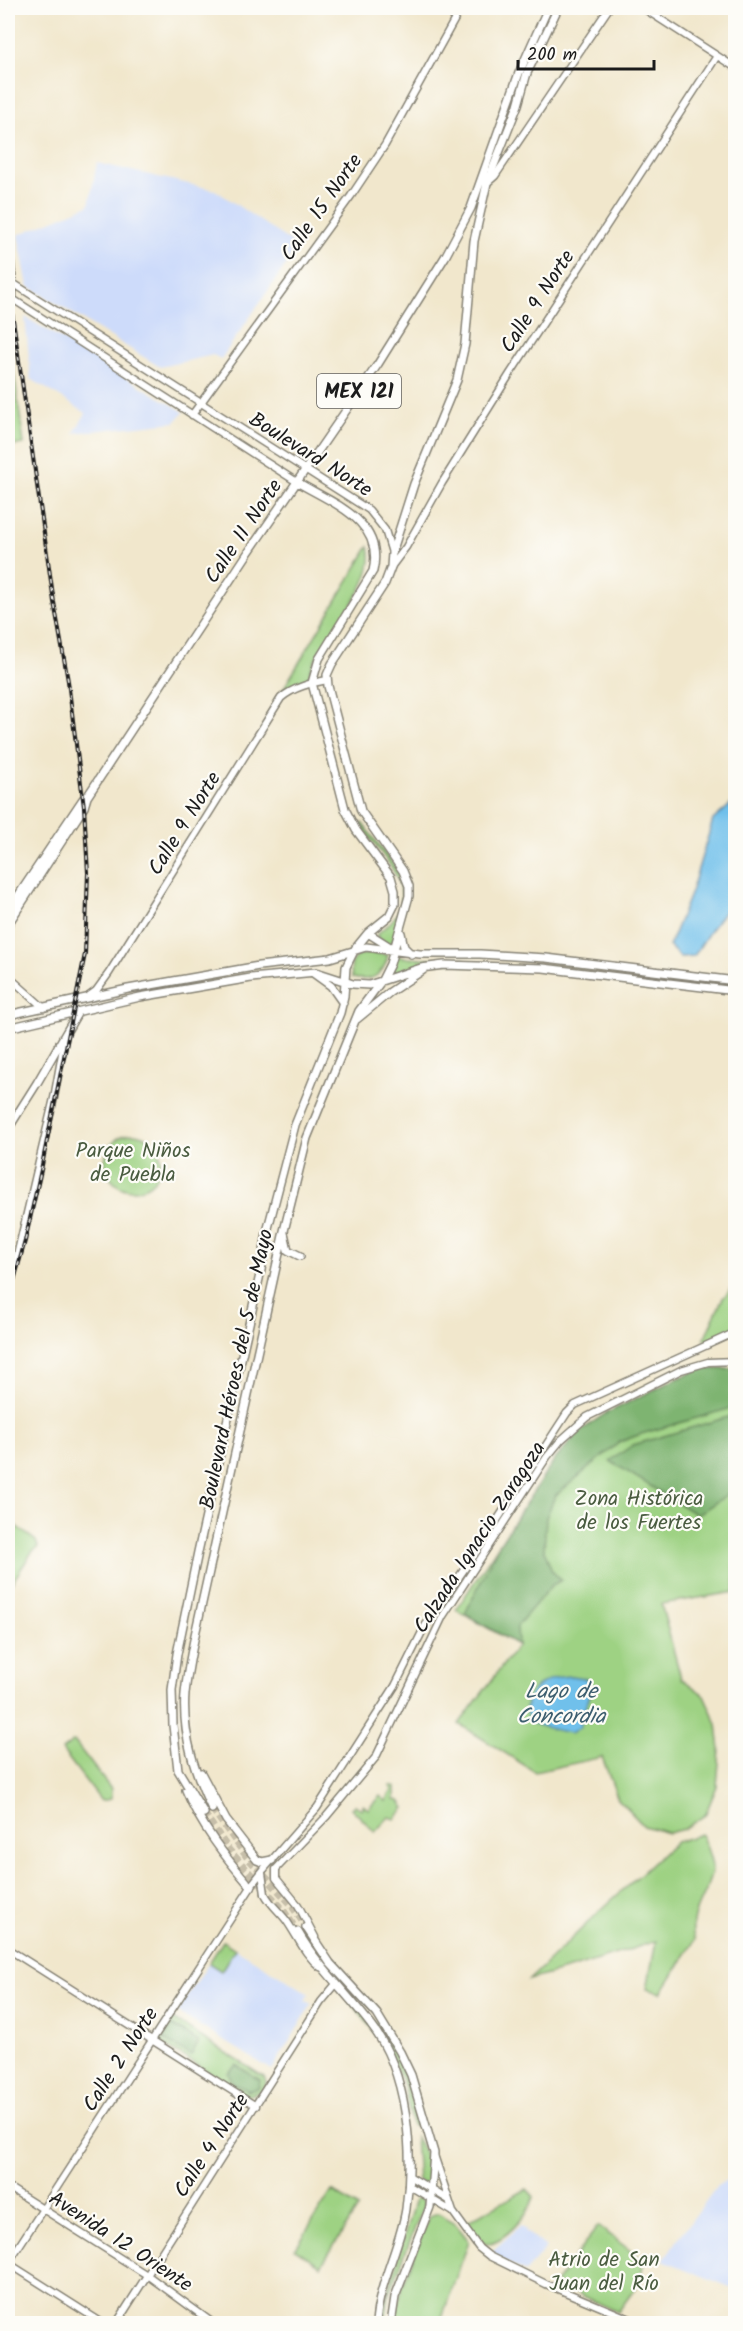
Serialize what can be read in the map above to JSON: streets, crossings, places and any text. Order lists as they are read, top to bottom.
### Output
{
  "streets": {
    "main road": [
      "Calle 15 Norte",
      "Calle 9 Norte",
      "MEX 121",
      "Boulevard Norte",
      "Calle 11 Norte",
      "Boulevard Héroes del 5 de Mayo",
      "Calzada Ignacio Zaragoza",
      "Calle 2 Norte",
      "Calle 4 Norte",
      "Avenida 12 Oriente"
    ]
  },
  "crossings": [
    ["Calle 15 Norte", "Boulevard Norte"],
    ["Calle 9 Norte", "MEX 121"],
    ["Calle 9 Norte", "Boulevard Norte"],
    ["Calle 9 Norte", "Calle 11 Norte"],
    ["MEX 121", "Calle 11 Norte"],
    ["Boulevard Norte", "Calle 11 Norte"],
    ["Calzada Ignacio Zaragoza", "Calle 2 Norte"],
    ["Calle 2 Norte", "Avenida 12 Oriente"],
    ["Calle 4 Norte", "Avenida 12 Oriente"]
  ],
  "water": ["Lago de Concordia"],
  "parks": ["Parque Niños de Puebla", "Zona Histórica de los Fuertes", "Atrio de San Juan del Río"],
  "scale_bar": "200 m"
}
